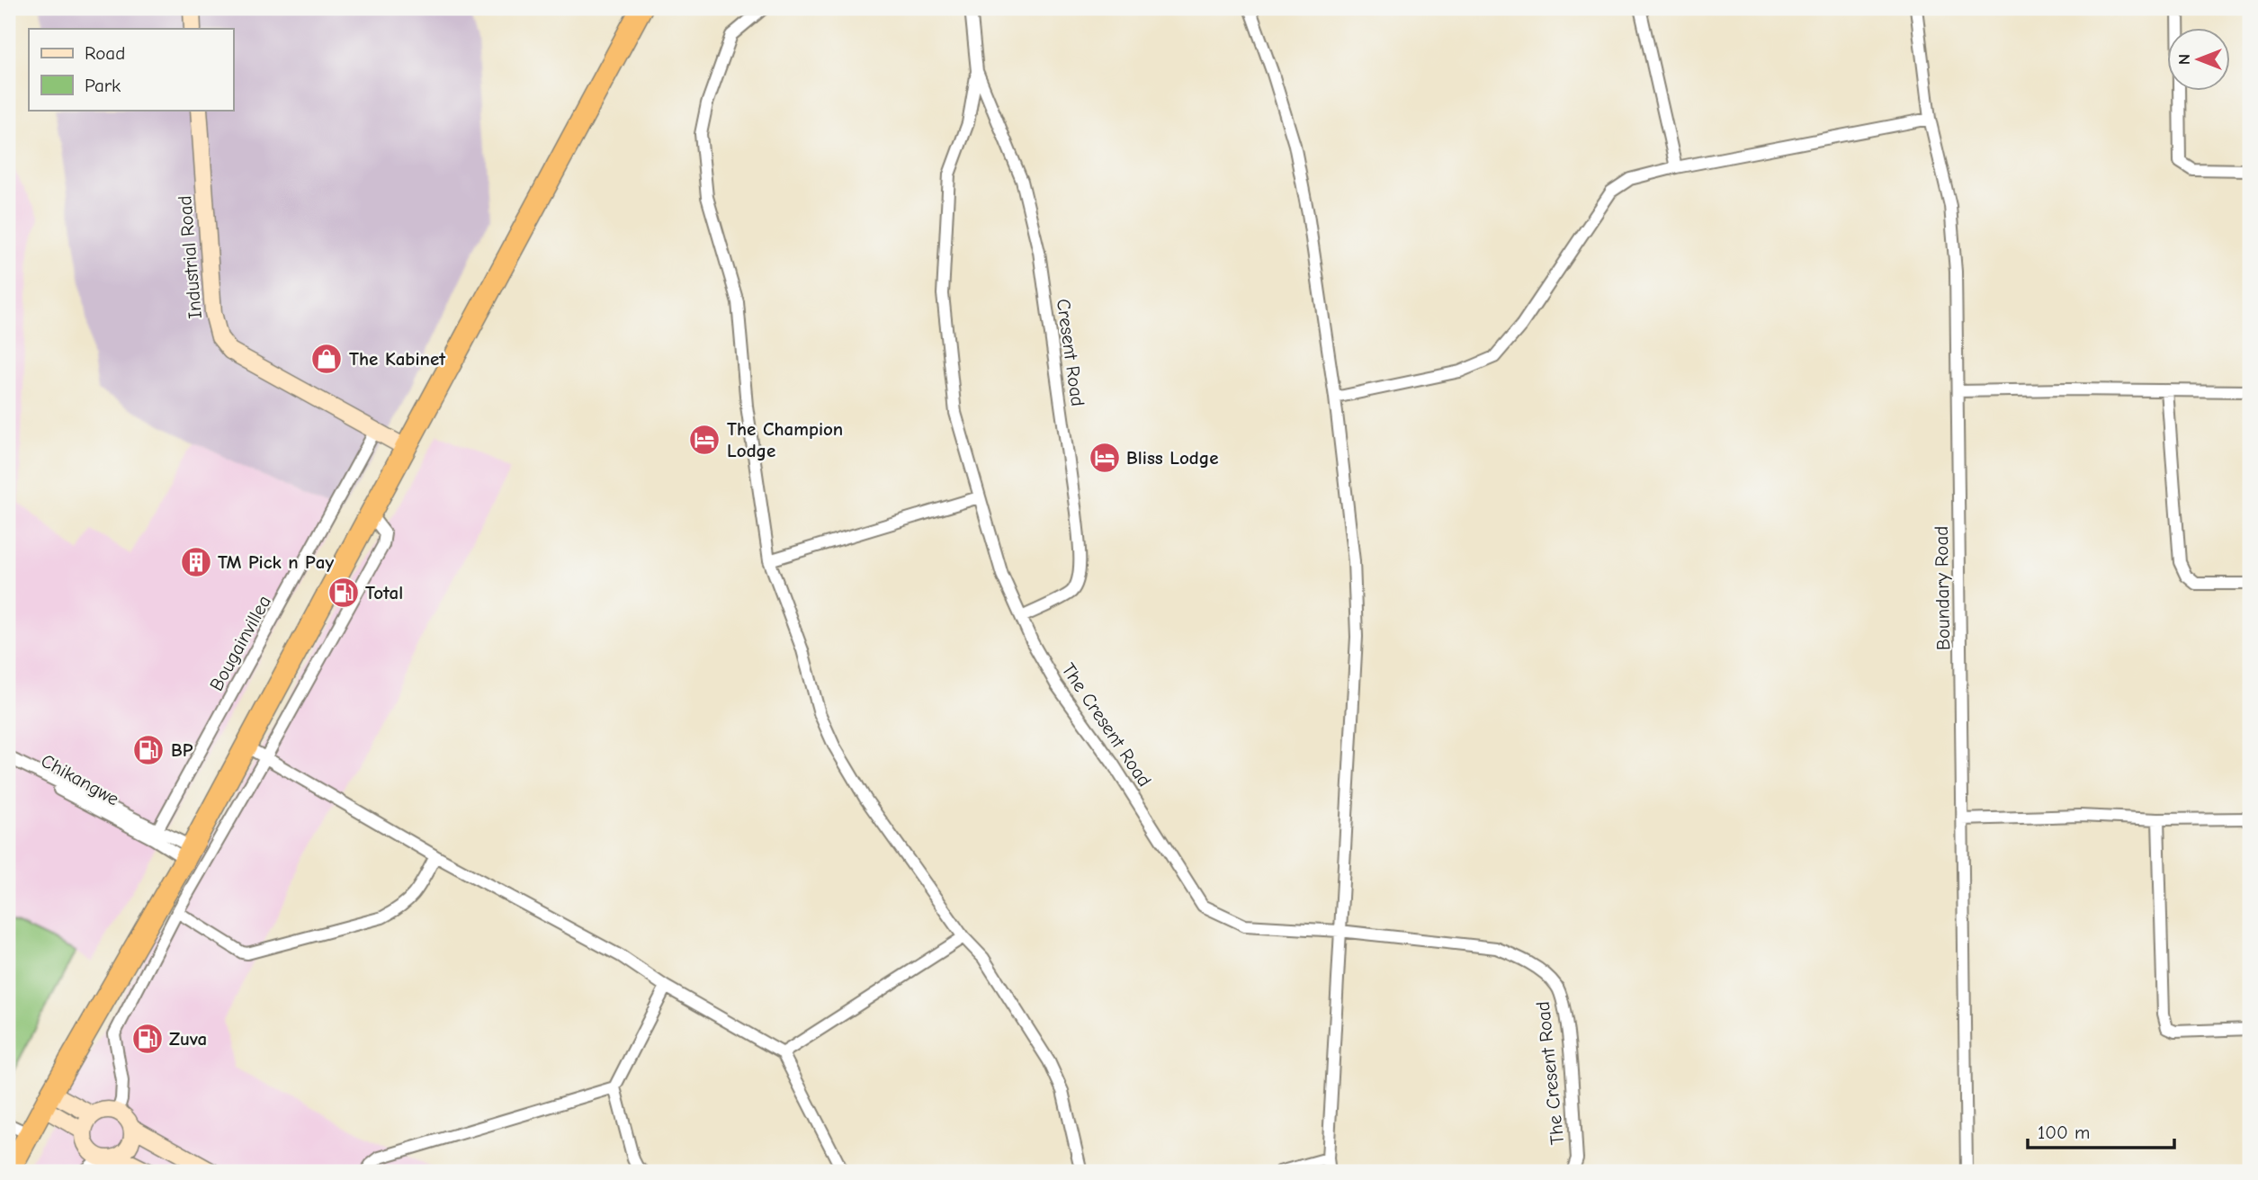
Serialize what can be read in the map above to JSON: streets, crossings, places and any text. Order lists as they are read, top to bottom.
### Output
{
  "streets": {
    "street": [
      "Industrial Road",
      "Cresent Road",
      "Boundary Road",
      "Bougainvillea",
      "The Cresent Road",
      "Chikangwe"
    ]
  },
  "crossings": [
    ["Industrial Road", "Bougainvillea"],
    ["Cresent Road", "The Cresent Road"],
    ["Bougainvillea", "Chikangwe"]
  ],
  "places": {
    "shop": ["The Kabinet"],
    "hotel": ["The Champion Lodge", "Bliss Lodge"],
    "building": ["TM Pick n Pay"],
    "fuel station": ["Total", "BP", "Zuva"]
  },
  "legend": ["Road", "Park"],
  "scale_bar": "100 m",
  "north": "left"
}
